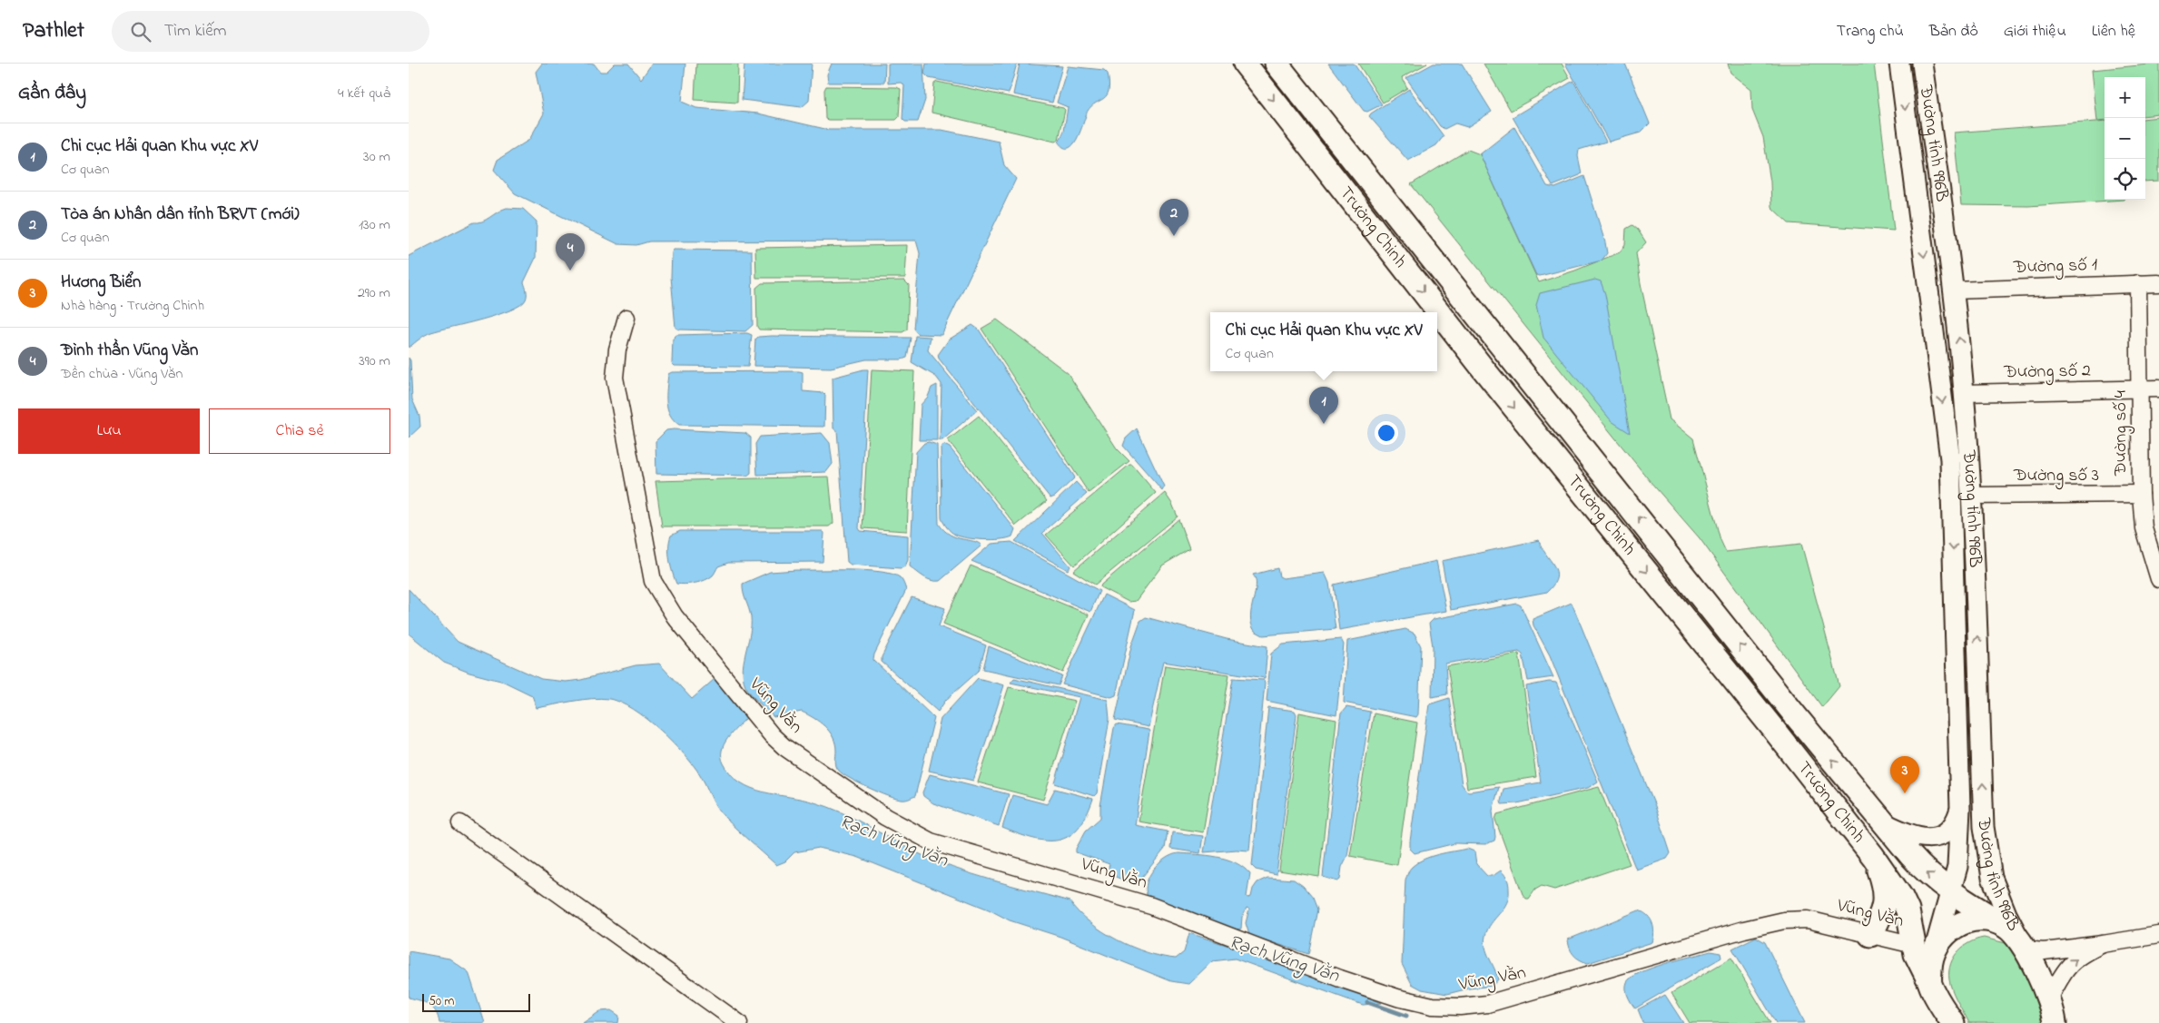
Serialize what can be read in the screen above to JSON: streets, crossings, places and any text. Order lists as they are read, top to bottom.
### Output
{
  "streets": {
    "highway": ["Trường Chinh"],
    "main road": ["Đường tỉnh 996B"],
    "street": [
      "Đường số 1",
      "Đường số 2",
      "Đường số 4",
      "Đường số 3",
      "Vũng Vằn"
    ]
  },
  "crossings": [
    ["Đường tỉnh 996B", "Trường Chinh"],
    ["Đường tỉnh 996B", "Đường số 1"],
    ["Đường tỉnh 996B", "Đường số 2"],
    ["Đường tỉnh 996B", "Đường số 3"],
    ["Đường tỉnh 996B", "Vũng Vằn"],
    ["Trường Chinh", "Vũng Vằn"],
    ["Đường số 1", "Đường số 4"],
    ["Đường số 2", "Đường số 4"],
    ["Đường số 4", "Đường số 3"]
  ],
  "water": ["Rạch Vũng Vằn"],
  "scale_bar": "50 m",
  "page": {
    "header": "Pathlet",
    "search": "Tìm kiếm",
    "nav": [
      "Trang chủ",
      "Bản đồ",
      "Giới thiệu",
      "Liên hệ"
    ],
    "heading": ["Gần đây", "4 kết quả"],
    "map_buttons": ["+", "−"],
    "list": [
      {
        "mark": "1",
        "name": "Chi cục Hải quan Khu vực XV",
        "note": "Cơ quan",
        "value": "30 m"
      },
      {
        "mark": "2",
        "name": "Tòa án Nhân dân tỉnh BRVT (mới)",
        "note": "Cơ quan",
        "value": "130 m"
      },
      {
        "mark": "3",
        "name": "Hương Biển",
        "note": "Nhà hàng · Trường Chinh",
        "value": "290 m"
      },
      {
        "mark": "4",
        "name": "Đình thần Vũng Vằn",
        "note": "Đền chùa · Vũng Vằn",
        "value": "390 m"
      }
    ],
    "pins": [
      "2",
      "4",
      "1",
      "3"
    ],
    "popup": ["Chi cục Hải quan Khu vực XV", "Cơ quan"],
    "buttons": ["Lưu", "Chia sẻ"],
    "scale": "50 m"
  }
}
